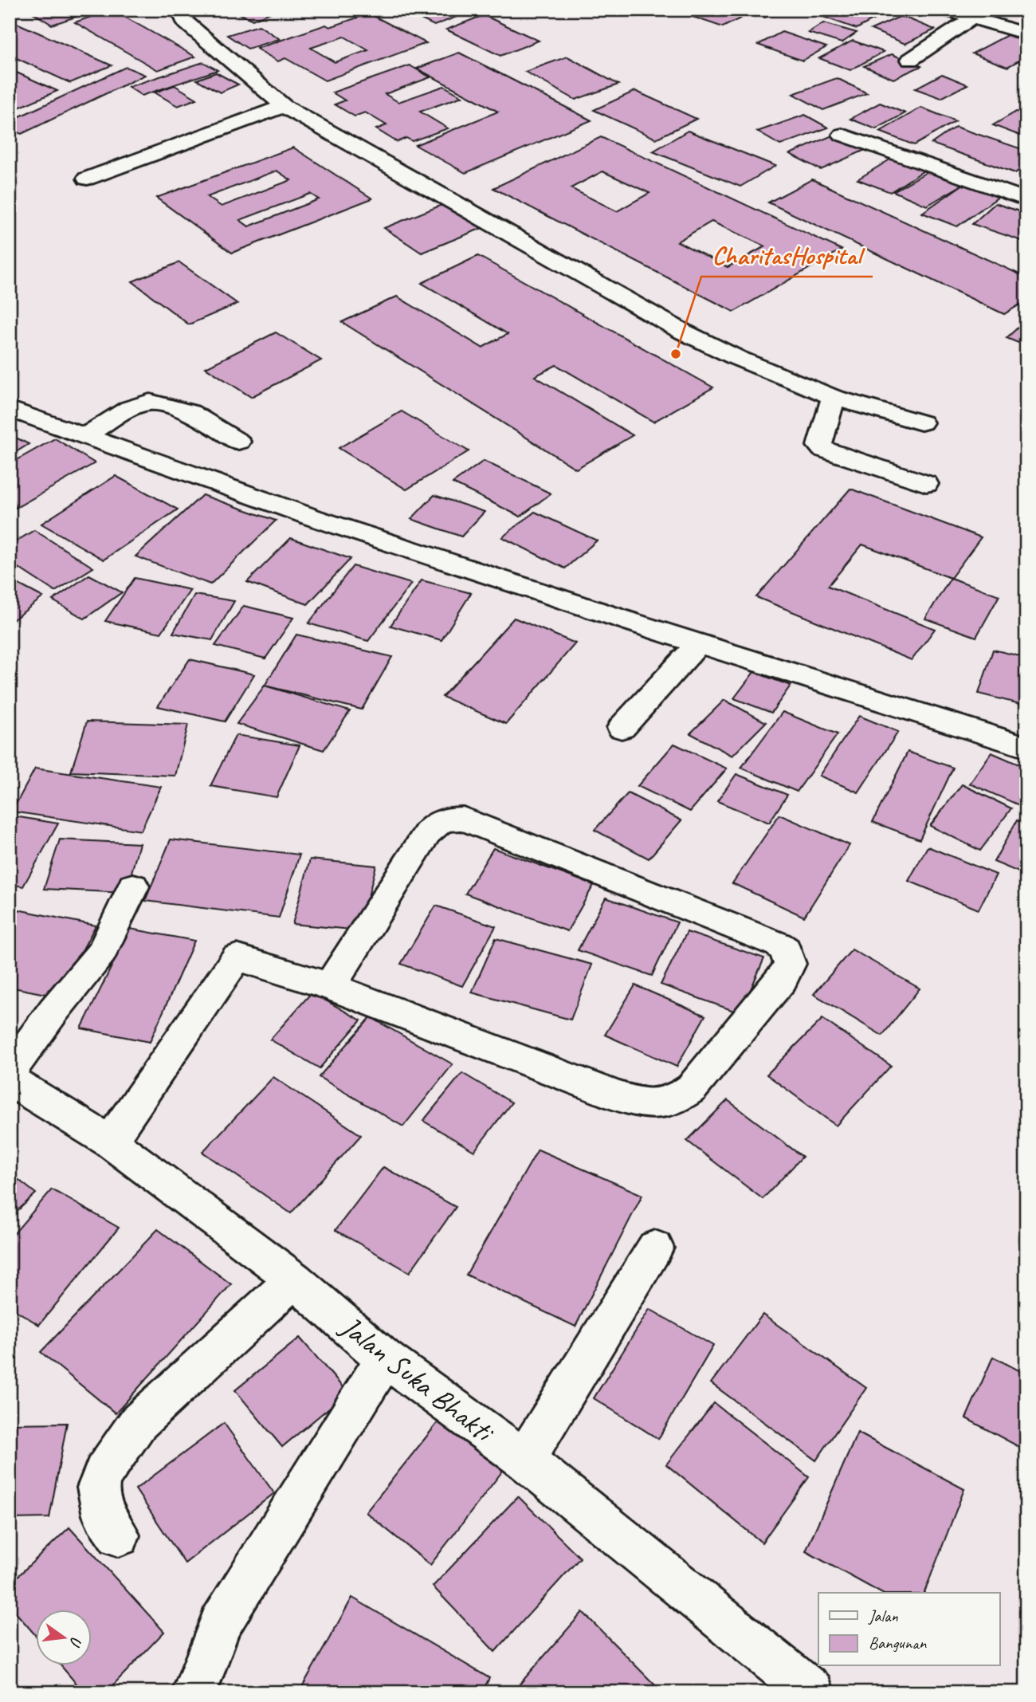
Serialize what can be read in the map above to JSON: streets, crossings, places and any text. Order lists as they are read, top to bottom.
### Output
{
  "streets": {
    "street": ["Jalan Suka Bhakti"]
  },
  "places": ["CharitasHospital"],
  "legend": ["Jalan", "Bangunan"],
  "north": "right"
}
